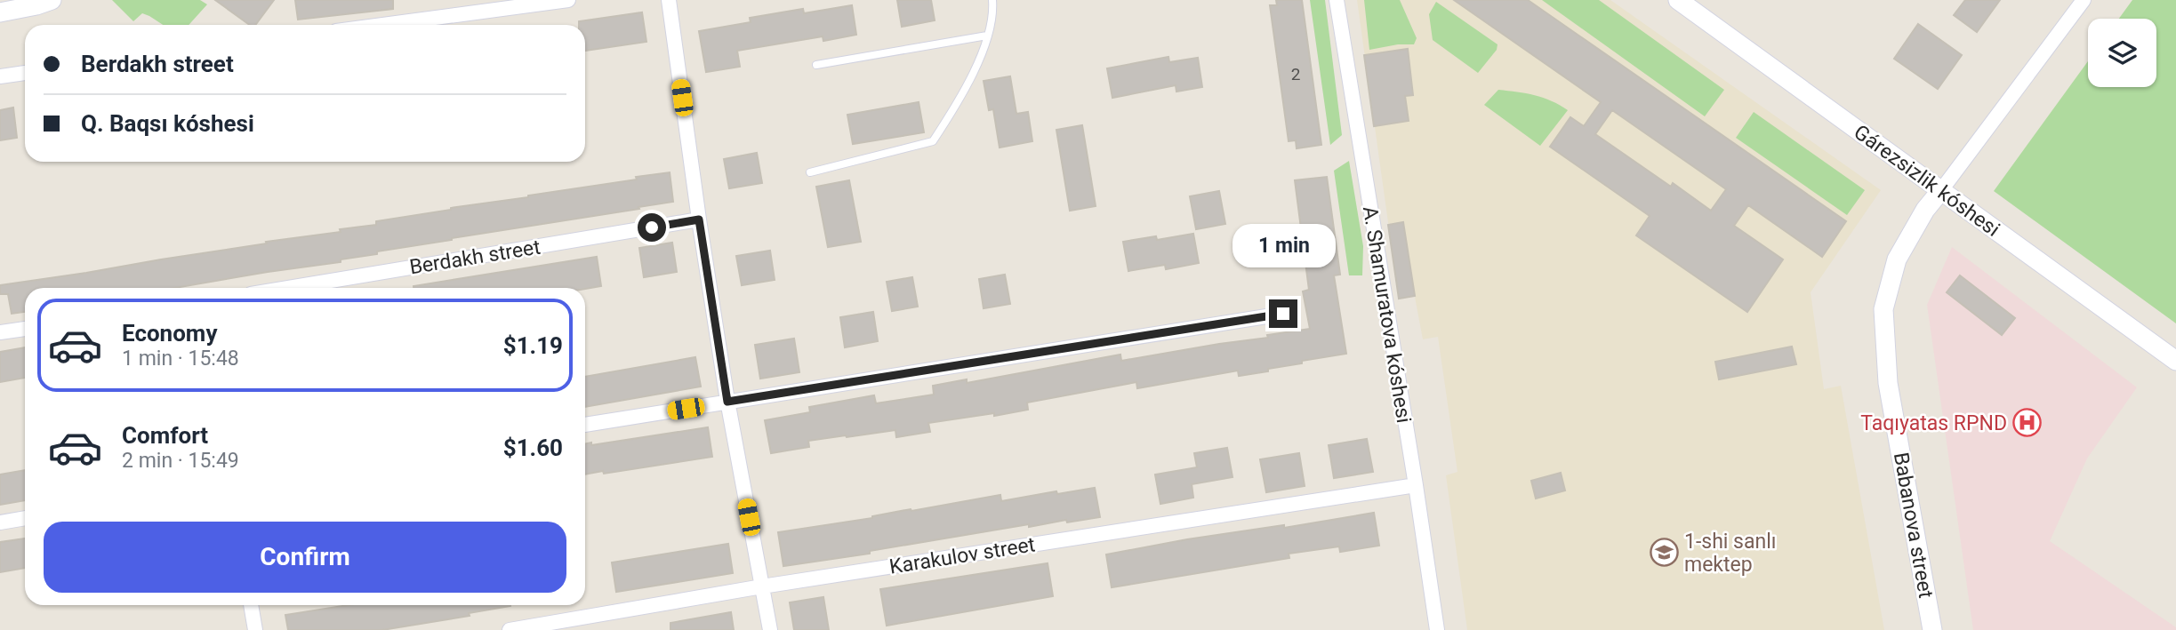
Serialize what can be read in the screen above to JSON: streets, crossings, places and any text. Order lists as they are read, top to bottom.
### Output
{
  "streets": {
    "street": [
      "Gárezsizlik kóshesi",
      "Berdakh street",
      "A. Shamuratova kóshesi",
      "Babanova street",
      "Karakulov street"
    ]
  },
  "crossings": [
    ["Gárezsizlik kóshesi", "Babanova street"],
    ["A. Shamuratova kóshesi", "Karakulov street"]
  ],
  "places": {
    "hospital": ["Taqıyatas RPND"],
    "school or university": ["1-shi sanlı mektep"]
  },
  "house_numbers": ["2"],
  "page": {
    "banner": ["Berdakh street", "Q. Baqsı kóshesi"],
    "bubble": "1 min",
    "list": [
      {
        "name": "Economy",
        "note": "1 min · 15:48",
        "value": "$1.19"
      },
      {
        "name": "Comfort",
        "note": "2 min · 15:49",
        "value": "$1.60"
      }
    ],
    "buttons": "Confirm"
  }
}
